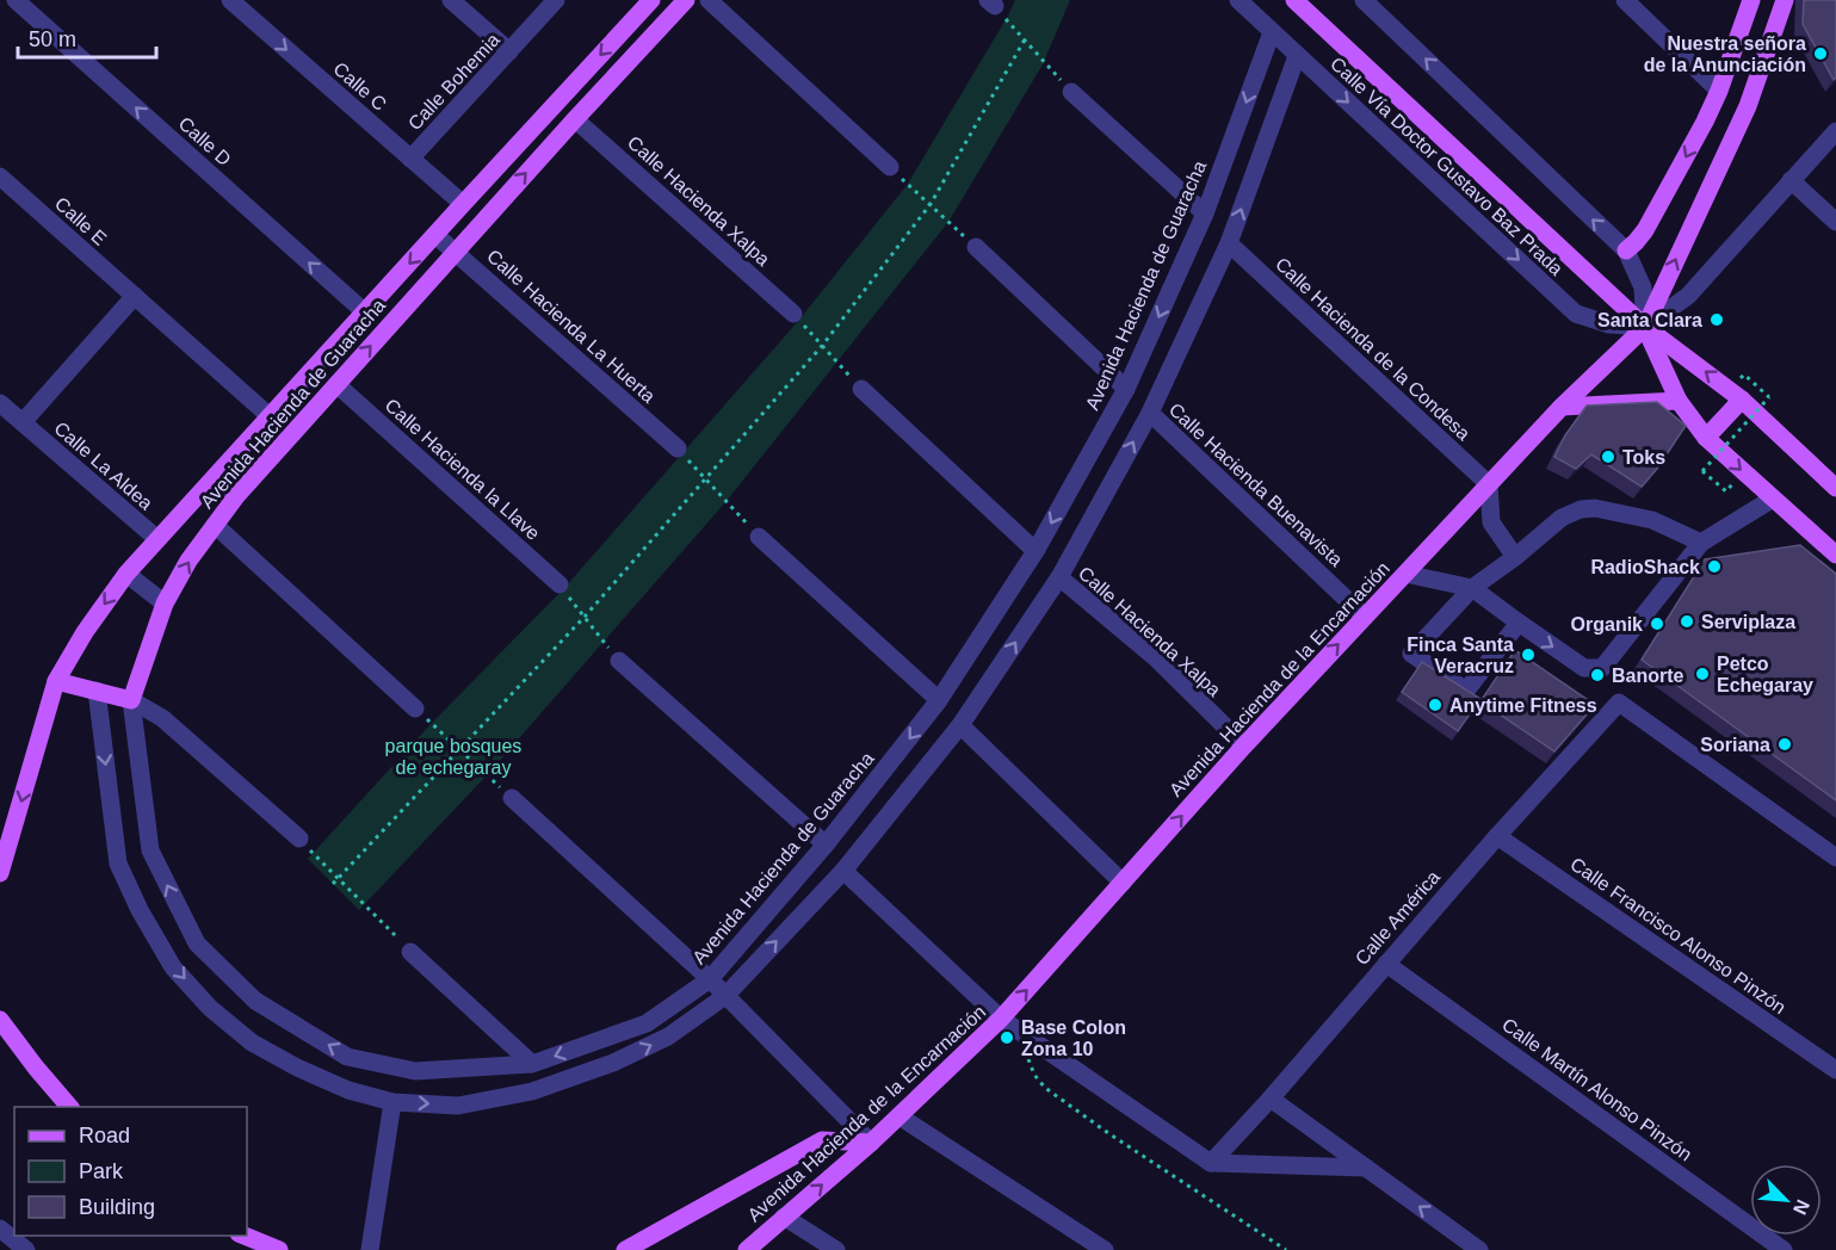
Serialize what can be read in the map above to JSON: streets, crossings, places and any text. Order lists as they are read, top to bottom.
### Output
{
  "streets": {
    "main road": ["Calle Vía Doctor Gustavo Baz Prada", "Avenida Hacienda de Guaracha", "Avenida Hacienda de la Encarnación"],
    "street": [
      "Calle Bohemia",
      "Calle C",
      "Calle D",
      "Calle Hacienda Xalpa",
      "Calle E",
      "Calle Hacienda La Huerta",
      "Calle Hacienda de la Condesa",
      "Calle La Aldea",
      "Calle Hacienda la Llave",
      "Calle Hacienda Buenavista",
      "Calle América",
      "Calle Francisco Alonso Pinzón",
      "Calle Martín Alonso Pinzón"
    ]
  },
  "crossings": [
    ["Calle Bohemia", "Calle C"],
    ["Calle C", "Avenida Hacienda de Guaracha"],
    ["Calle D", "Avenida Hacienda de Guaracha"],
    ["Calle Vía Doctor Gustavo Baz Prada", "Avenida Hacienda de Guaracha"],
    ["Calle Vía Doctor Gustavo Baz Prada", "Avenida Hacienda de la Encarnación"],
    ["Calle Hacienda Xalpa", "Avenida Hacienda de Guaracha"],
    ["Calle Hacienda Xalpa", "Avenida Hacienda de la Encarnación"],
    ["Calle E", "Avenida Hacienda de Guaracha"],
    ["Avenida Hacienda de Guaracha", "Calle Hacienda La Huerta"],
    ["Avenida Hacienda de Guaracha", "Calle La Aldea"],
    ["Avenida Hacienda de Guaracha", "Calle Hacienda la Llave"],
    ["Calle Hacienda de la Condesa", "Avenida Hacienda de la Encarnación"],
    ["Calle Hacienda Buenavista", "Avenida Hacienda de la Encarnación"],
    ["Calle América", "Calle Francisco Alonso Pinzón"],
    ["Calle América", "Calle Martín Alonso Pinzón"]
  ],
  "one_way": ["Calle D", "Avenida Hacienda de la Encarnación"],
  "parks": ["parque bosques de echegaray"],
  "places": [
    "Nuestra señora de la Anunciación",
    "Santa Clara",
    "Toks",
    "RadioShack",
    "Serviplaza",
    "Organik",
    "Finca Santa Veracruz",
    "Petco Echegaray",
    "Banorte",
    "Anytime Fitness",
    "Soriana",
    "Base Colon Zona 10"
  ],
  "legend": ["Road", "Park", "Building"],
  "scale_bar": "50 m",
  "north": "bottom right"
}
